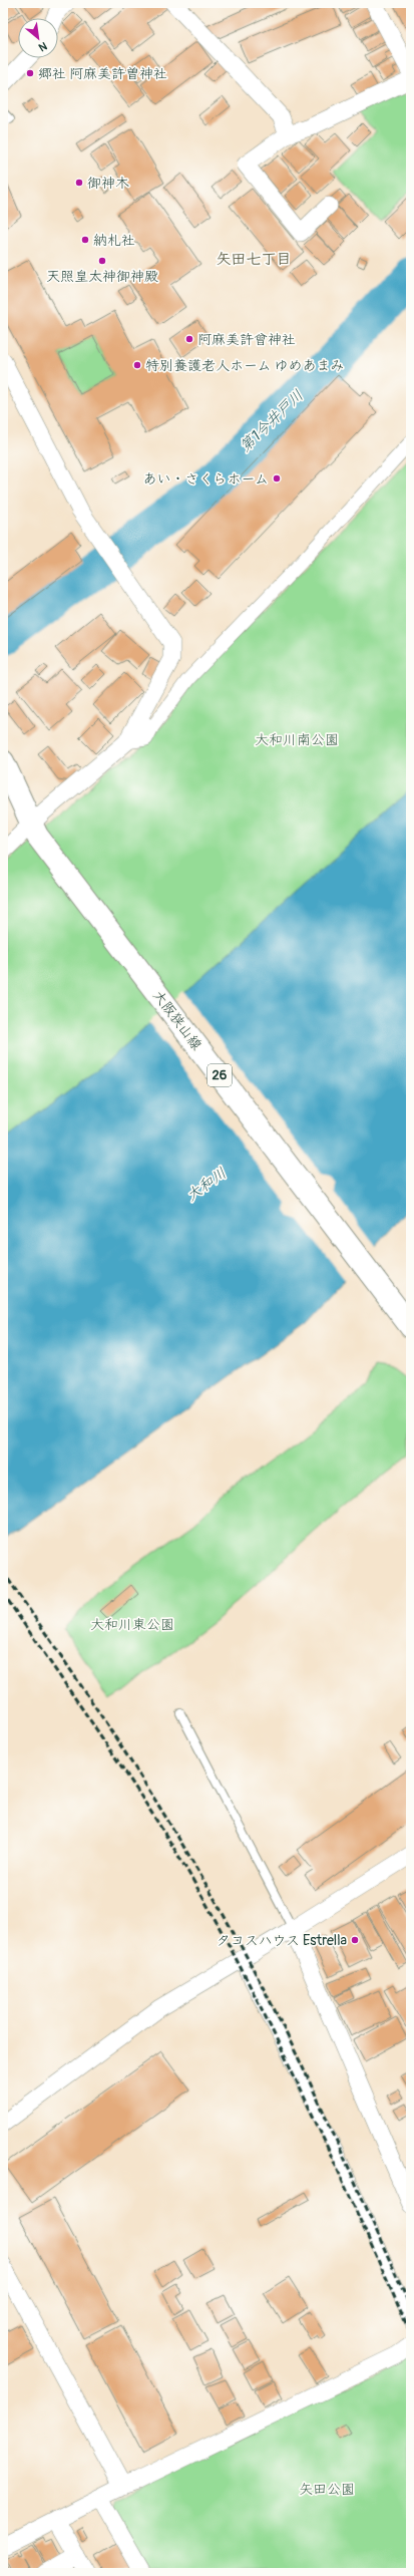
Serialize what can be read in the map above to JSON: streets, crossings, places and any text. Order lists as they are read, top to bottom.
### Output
{
  "streets": {
    "main road": ["大阪狭山線", "26"]
  },
  "districts": ["矢田七丁目"],
  "water": ["第1今井戸川", "大和川"],
  "parks": ["大和川南公園", "大和川東公園", "矢田公園"],
  "places": [
    "郷社 阿麻美許曽神社",
    "御神木",
    "納札社",
    "天照皇太神御神殿",
    "阿麻美許曾神社",
    "特別養護老人ホーム ゆめあまみ",
    "あい・さくらホーム",
    "タコスハウス Estrella"
  ],
  "north": "bottom right"
}
